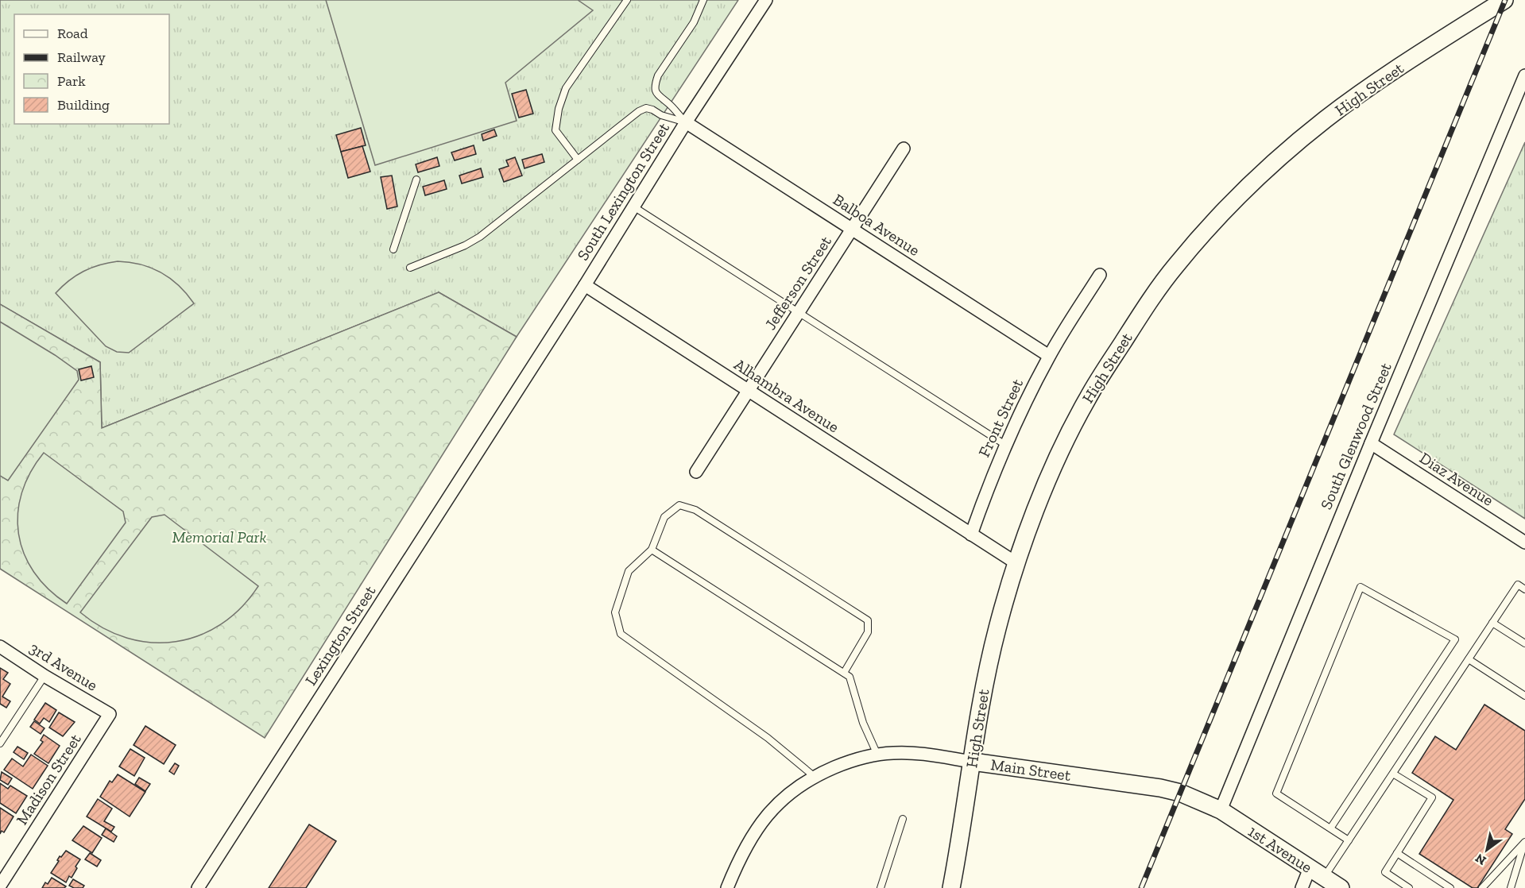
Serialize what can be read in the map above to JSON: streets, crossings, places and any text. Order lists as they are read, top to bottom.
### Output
{
  "streets": {
    "main road": ["High Street", "Main Street", "1st Avenue"],
    "street": [
      "South Lexington Street",
      "Balboa Avenue",
      "Jefferson Street",
      "Alhambra Avenue",
      "Front Street",
      "South Glenwood Street",
      "Diaz Avenue",
      "Lexington Street",
      "3rd Avenue",
      "Madison Street"
    ]
  },
  "crossings": [
    ["High Street", "Main Street"],
    ["South Lexington Street", "Balboa Avenue"],
    ["South Lexington Street", "Alhambra Avenue"],
    ["South Lexington Street", "Lexington Street"],
    ["Balboa Avenue", "Jefferson Street"],
    ["Balboa Avenue", "Front Street"],
    ["Jefferson Street", "Alhambra Avenue"],
    ["Alhambra Avenue", "Front Street"],
    ["South Glenwood Street", "Diaz Avenue"],
    ["South Glenwood Street", "Main Street"],
    ["South Glenwood Street", "1st Avenue"],
    ["3rd Avenue", "Madison Street"],
    ["Main Street", "1st Avenue"]
  ],
  "parks": ["Memorial Park"],
  "legend": [
    "Road",
    "Railway",
    "Park",
    "Building"
  ],
  "north": "bottom left"
}
